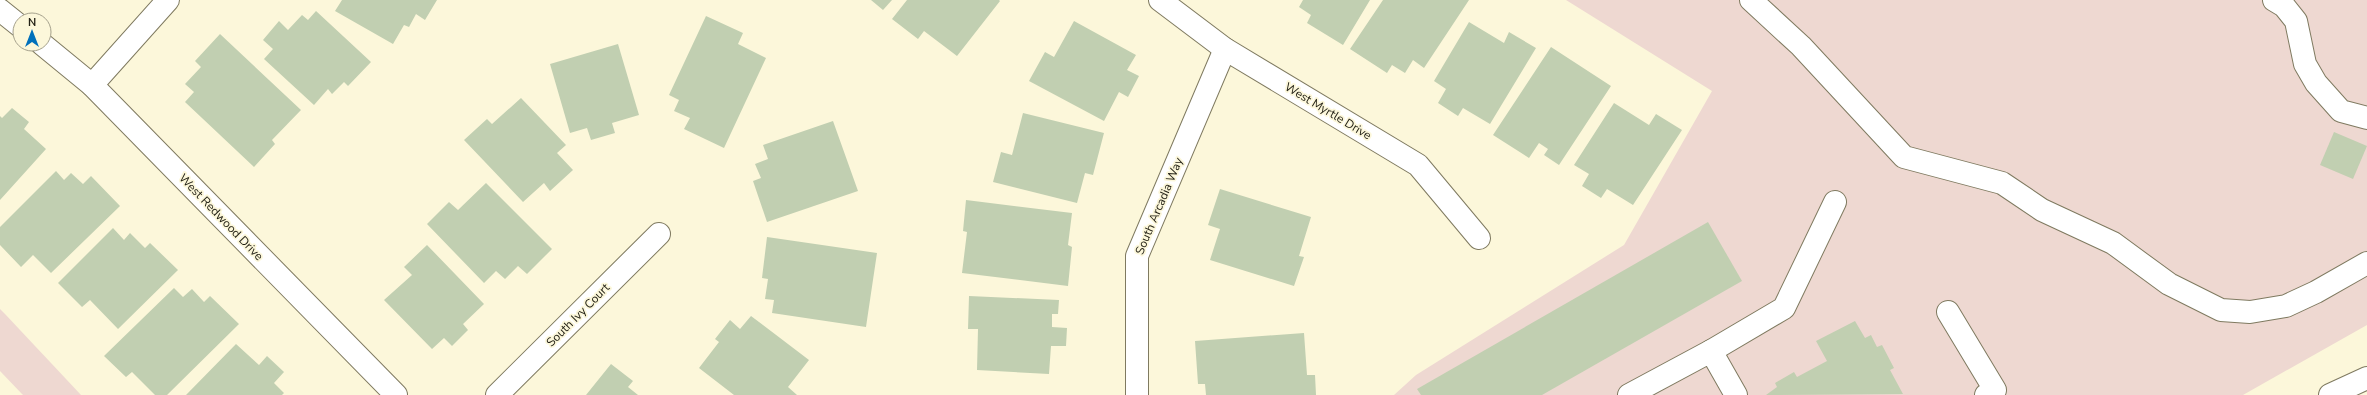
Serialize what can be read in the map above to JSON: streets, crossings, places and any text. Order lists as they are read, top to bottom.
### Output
{
  "streets": {
    "street": [
      "West Myrtle Drive",
      "South Arcadia Way",
      "West Redwood Drive",
      "South Ivy Court"
    ]
  },
  "crossings": [
    ["West Myrtle Drive", "South Arcadia Way"]
  ],
  "north": "top"
}
